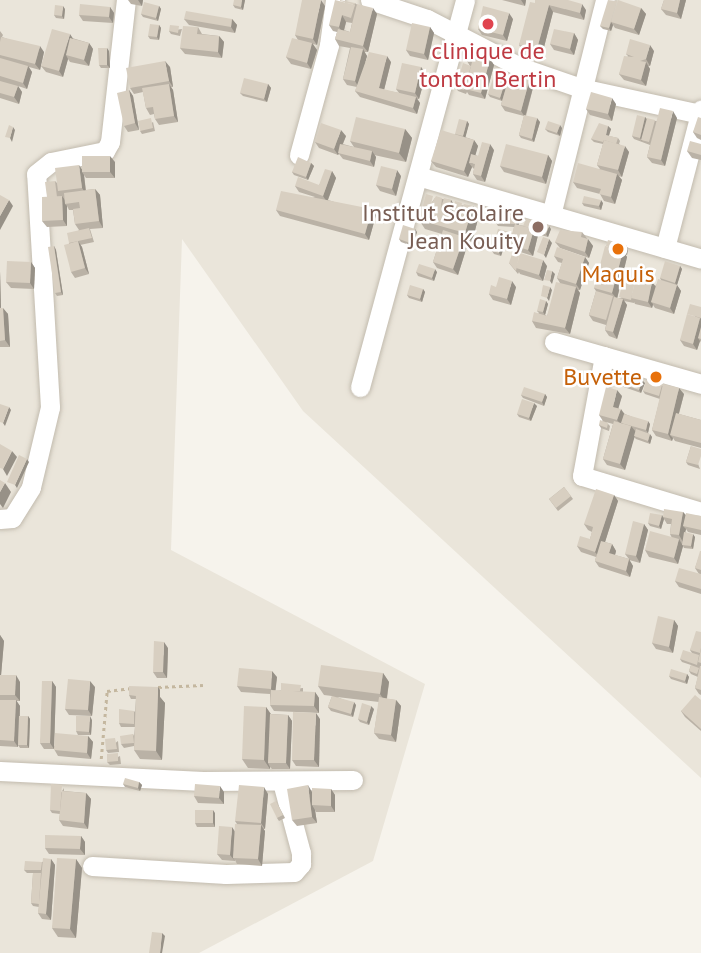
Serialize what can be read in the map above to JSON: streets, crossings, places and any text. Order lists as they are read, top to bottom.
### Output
{
  "places": [
    "clinique de tonton Bertin",
    "Institut Scolaire Jean Kouity",
    "Maquis",
    "Buvette"
  ]
}
